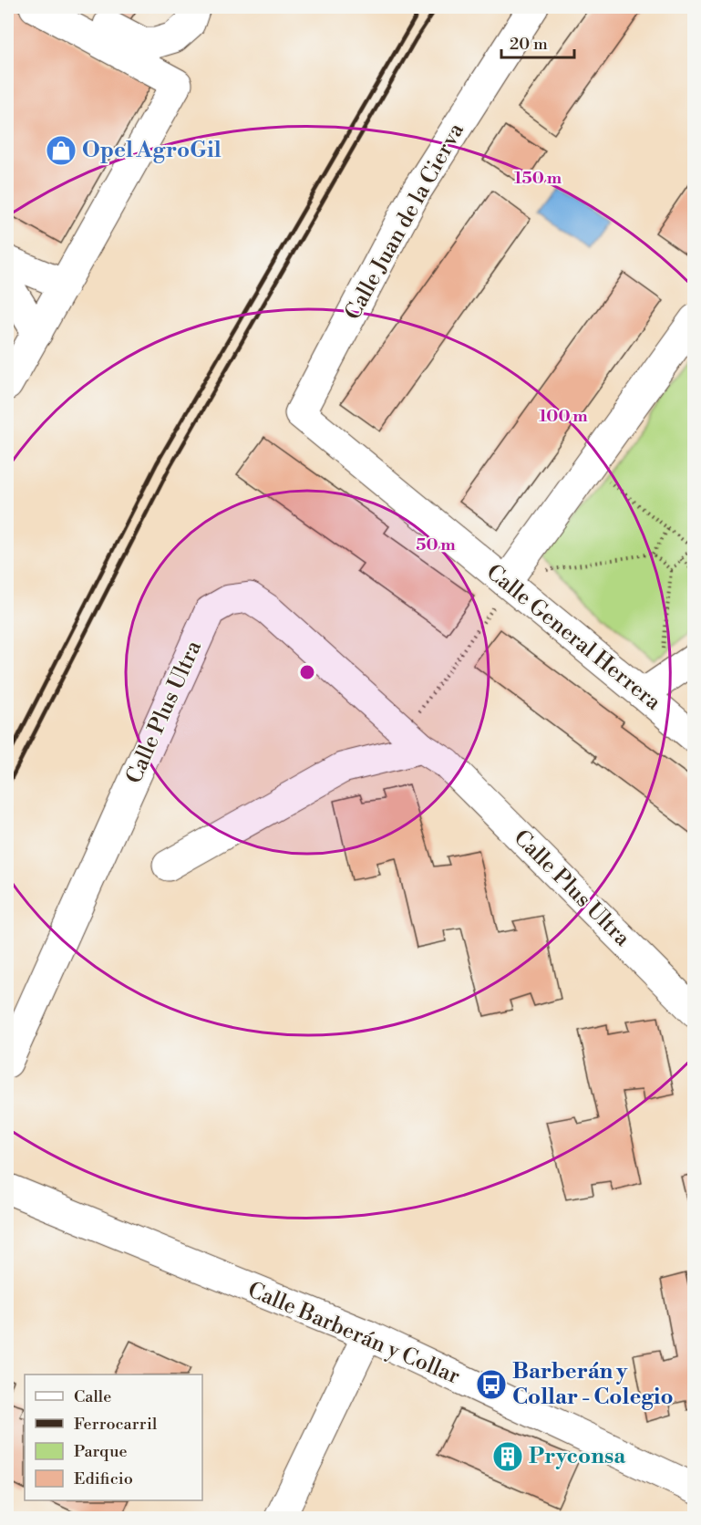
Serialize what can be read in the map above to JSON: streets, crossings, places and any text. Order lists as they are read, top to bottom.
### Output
{
  "streets": {
    "street": [
      "Calle Juan de la Cierva",
      "Calle General Herrera",
      "Calle Plus Ultra",
      "Calle Barberán y Collar"
    ]
  },
  "crossings": [
    ["Calle Juan de la Cierva", "Calle General Herrera"]
  ],
  "places": {
    "shop": ["Opel AgroGil"],
    "bus stop": ["Barberán y Collar - Colegio"],
    "building": ["Pryconsa"]
  },
  "legend": [
    "Calle",
    "Ferrocarril",
    "Parque",
    "Edificio"
  ],
  "scale_bar": "20 m",
  "rings": ["150 m", "100 m", "50 m"]
}
